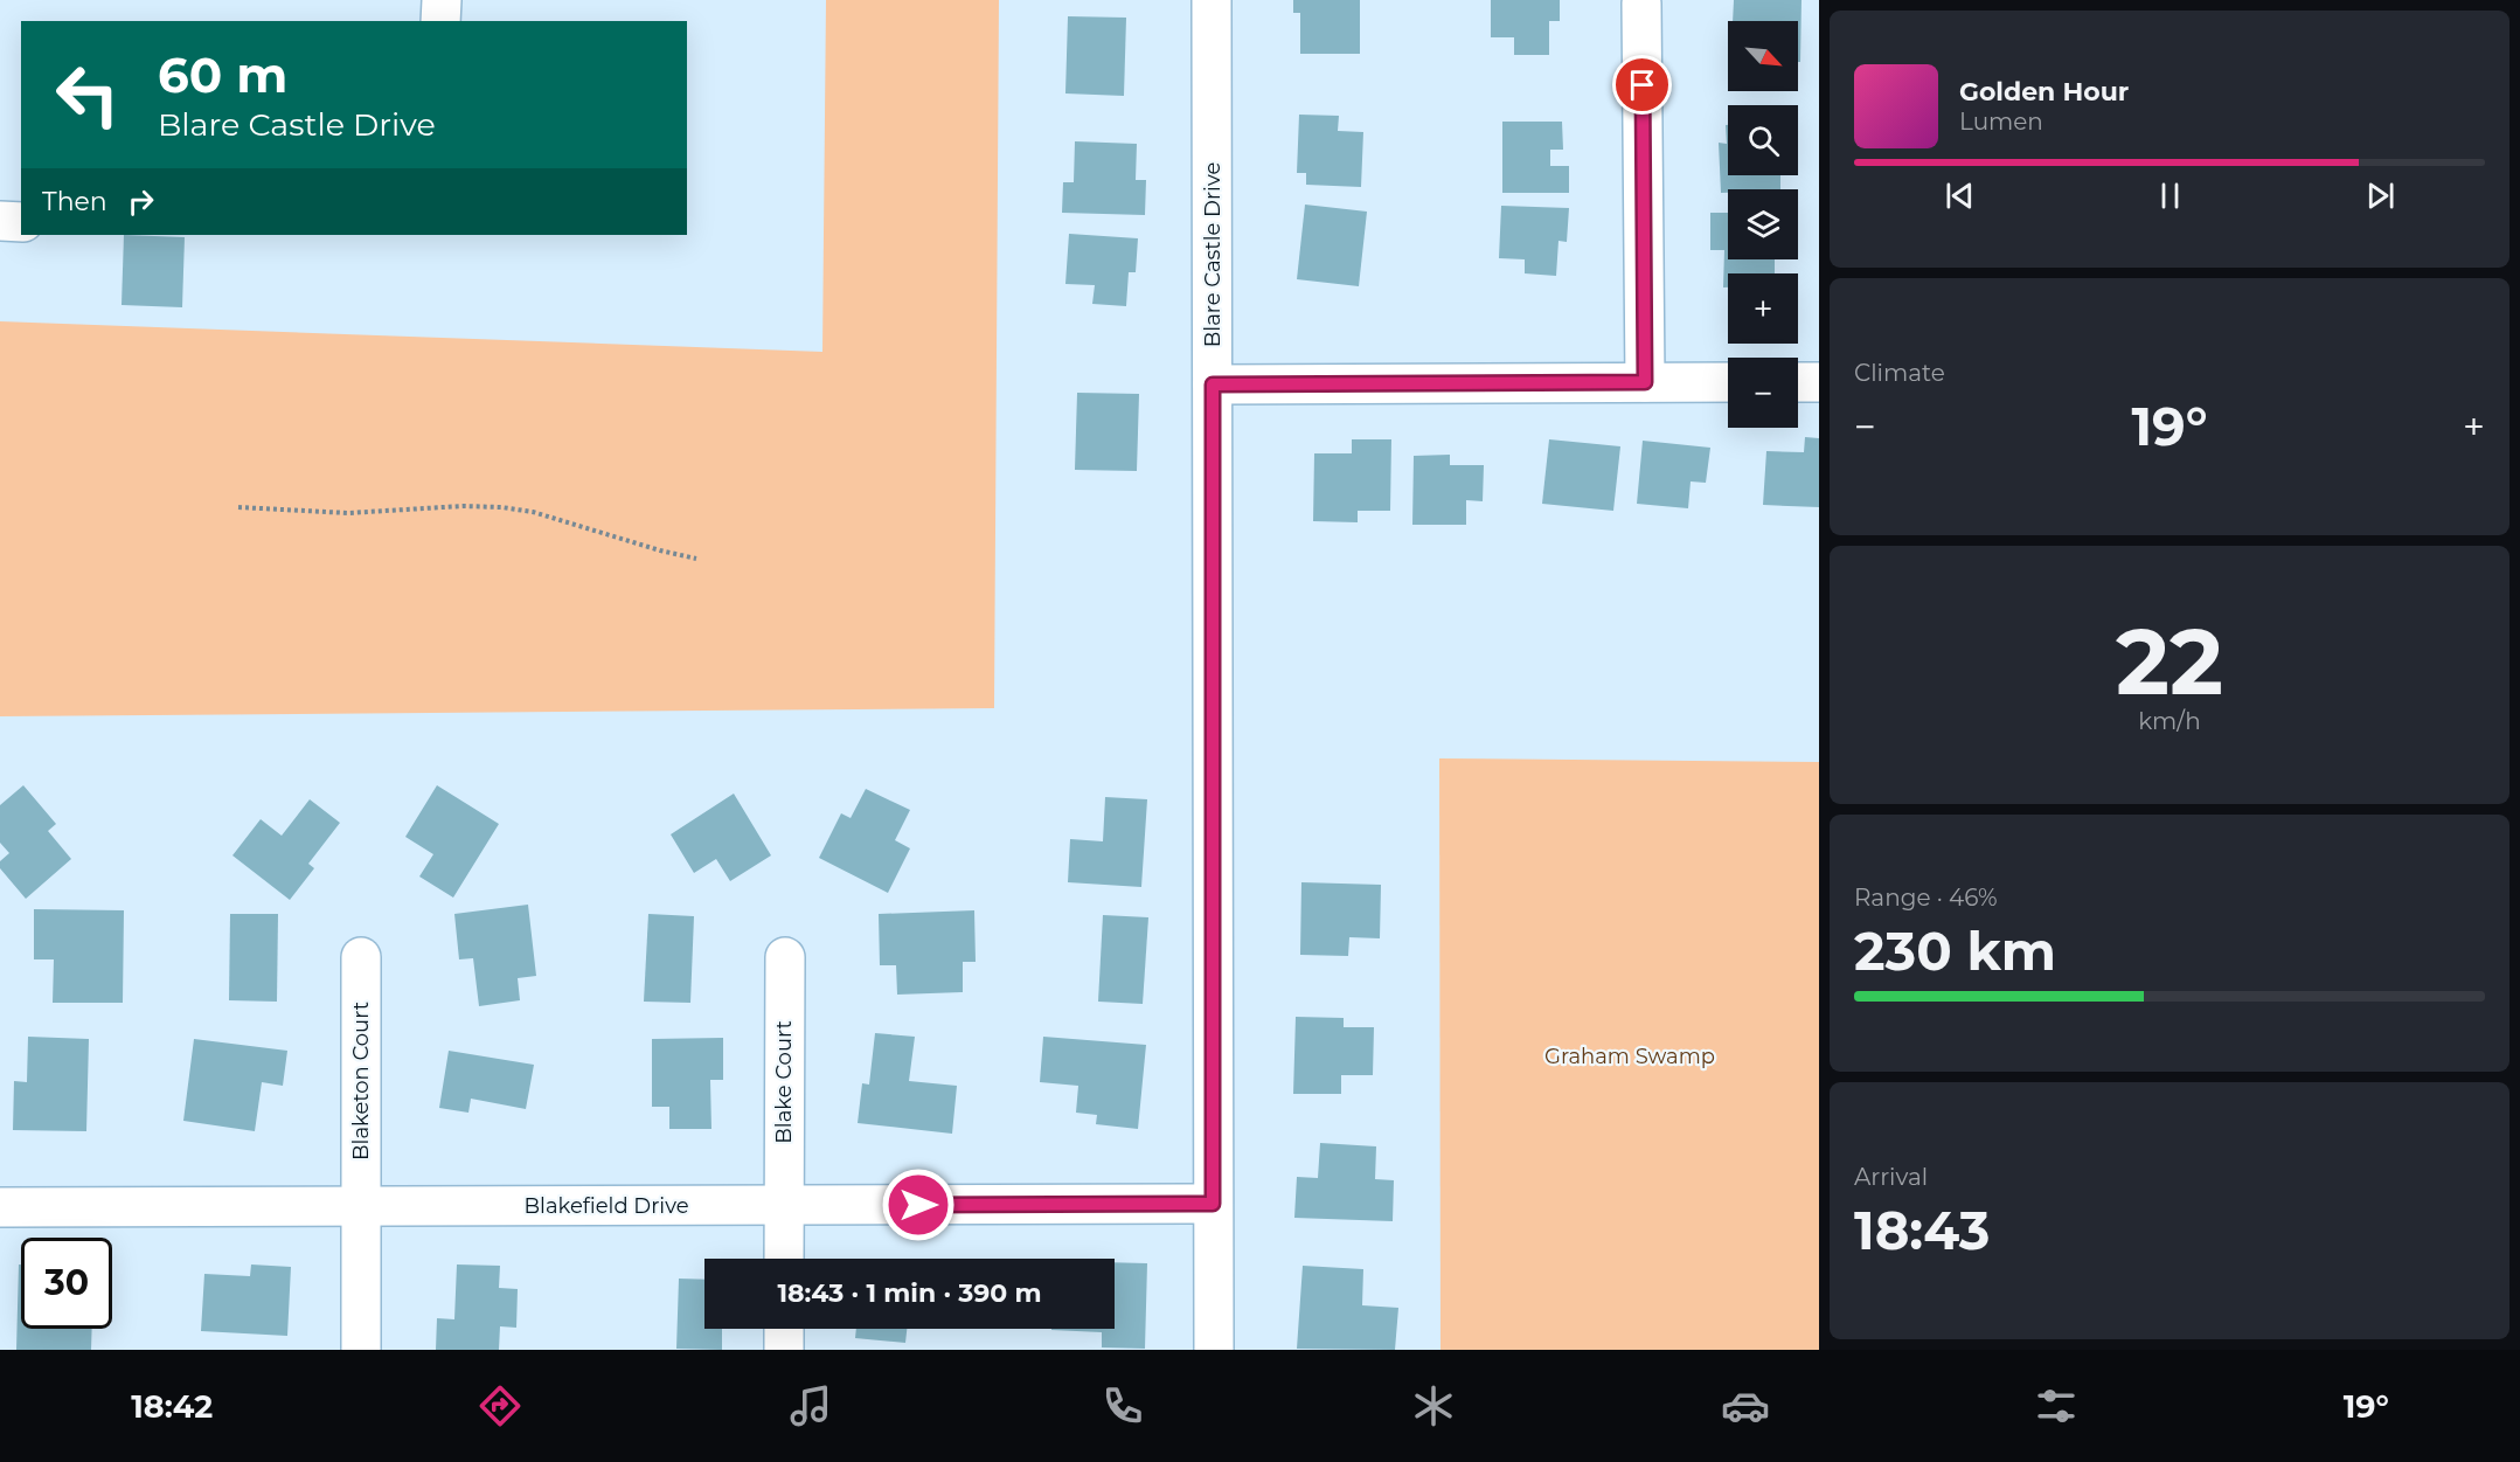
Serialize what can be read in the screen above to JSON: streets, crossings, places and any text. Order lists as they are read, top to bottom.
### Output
{
  "streets": {
    "street": [
      "Blare Castle Drive",
      "Blaketon Court",
      "Blake Court",
      "Blakefield Drive"
    ]
  },
  "crossings": [
    ["Blare Castle Drive", "Blakefield Drive"],
    ["Blaketon Court", "Blakefield Drive"],
    ["Blake Court", "Blakefield Drive"]
  ],
  "parks": ["Graham Swamp"],
  "north": "bottom right",
  "page": {
    "map_buttons": ["+", "−"],
    "turn": ["60 m", "Blare Castle Drive"],
    "song": ["Golden Hour", "Lumen"],
    "then": "Then",
    "tile": [
      "Climate",
      ["22", "km/h"],
      ["Range · 46%", "230 km"],
      ["Arrival", "18:43"]
    ],
    "heat": ["−", "19°", "+"],
    "limit": "30",
    "trip": "18:43 · 1 min · 390 m",
    "tabs": ["18:42", "19°"]
  }
}
